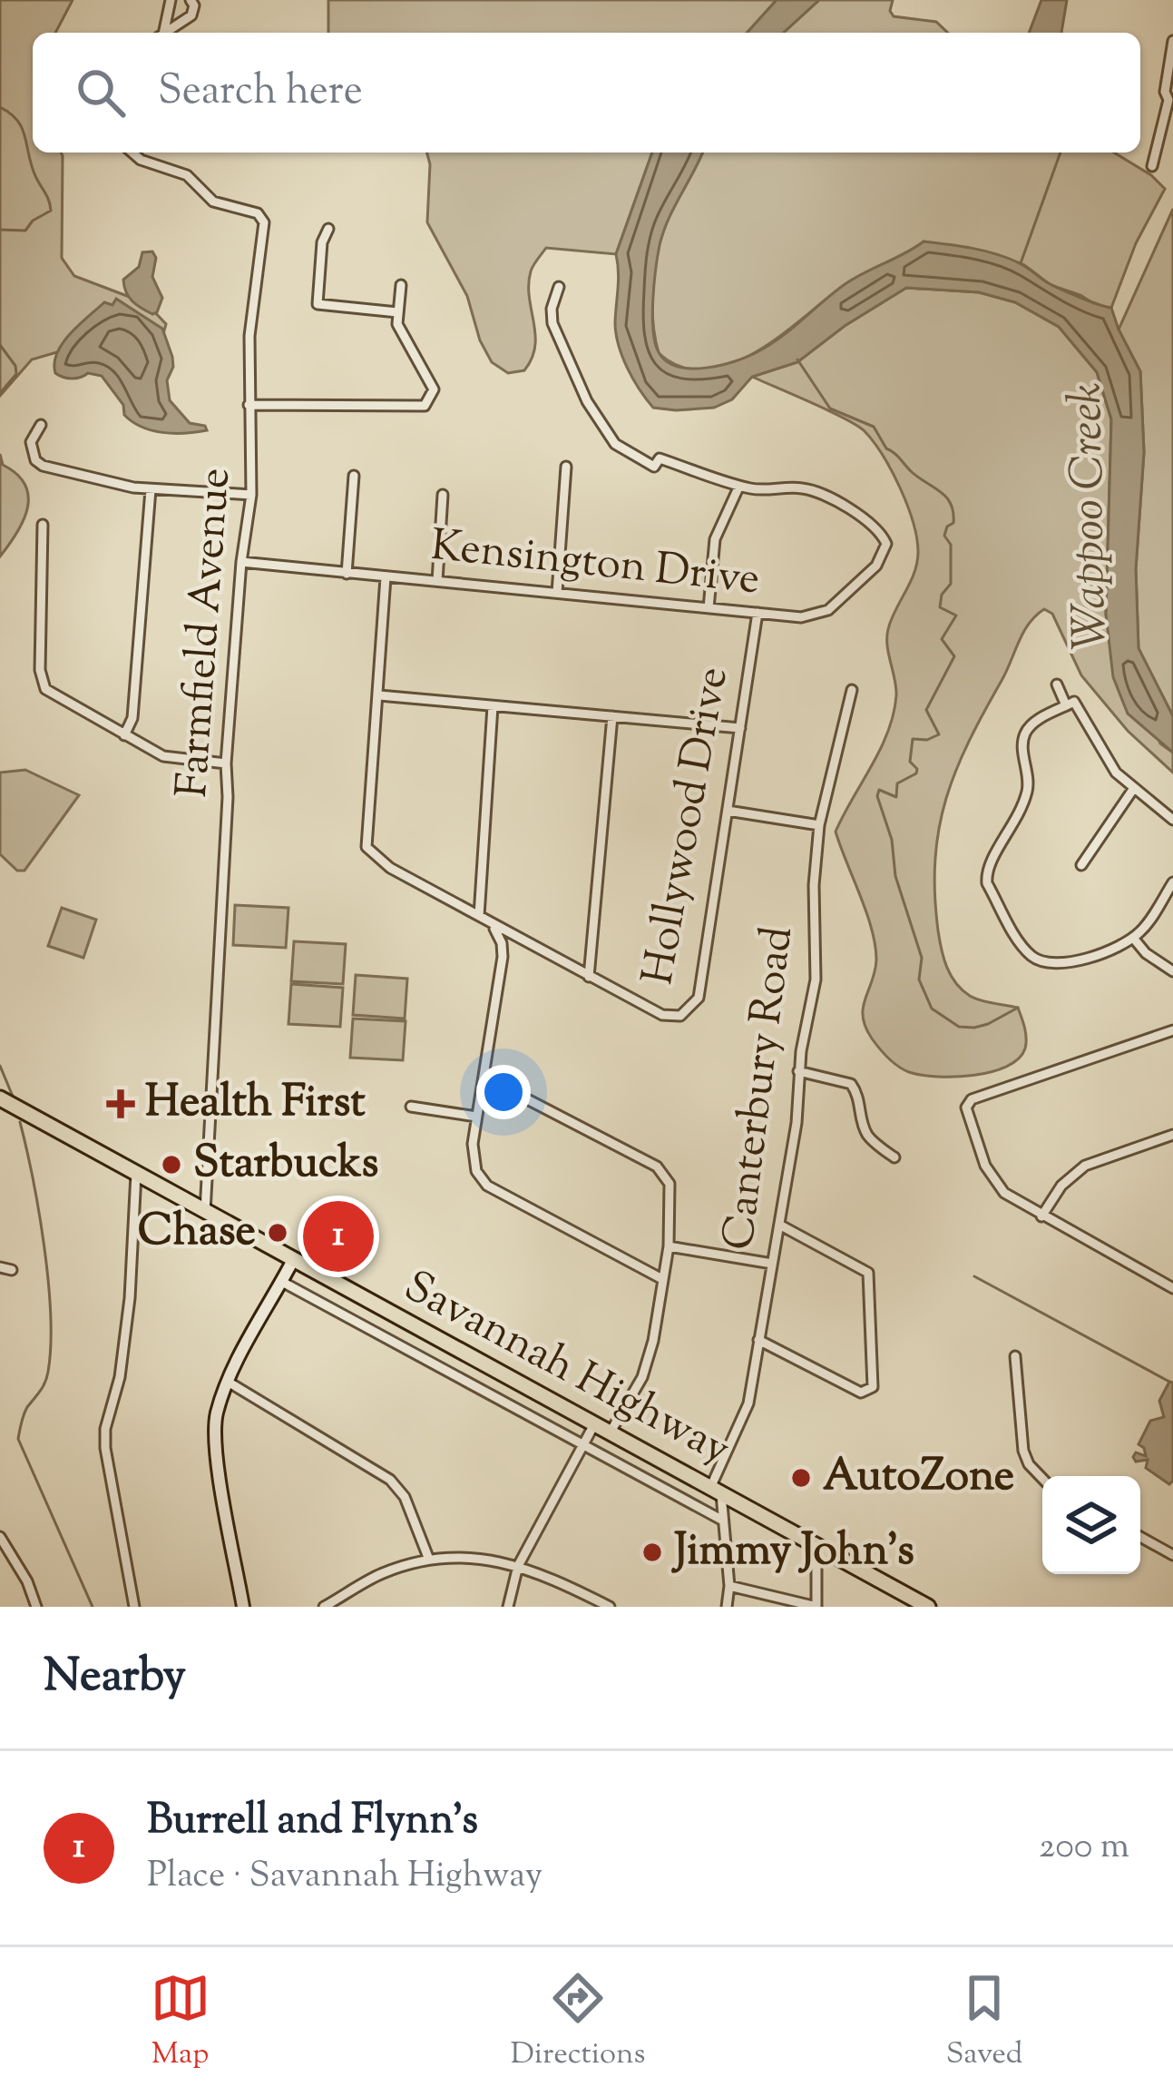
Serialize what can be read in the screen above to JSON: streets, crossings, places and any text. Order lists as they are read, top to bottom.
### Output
{
  "streets": {
    "highway": ["Savannah Highway"],
    "street": [
      "Kensington Drive",
      "Farmfield Avenue",
      "Hollywood Drive",
      "Canterbury Road"
    ]
  },
  "crossings": [
    ["Kensington Drive", "Farmfield Avenue"],
    ["Kensington Drive", "Hollywood Drive"],
    ["Farmfield Avenue", "Savannah Highway"],
    ["Canterbury Road", "Savannah Highway"]
  ],
  "water": ["Wappoo Creek"],
  "places": {
    "health": ["Health First"],
    "other": [
      "Starbucks",
      "Chase",
      "AutoZone",
      "Jimmy John's"
    ]
  },
  "page": {
    "search": "Search here",
    "pins": "1",
    "heading": "Nearby",
    "list": [
      {
        "mark": "1",
        "name": "Burrell and Flynn's",
        "note": "Place · Savannah Highway",
        "value": "200 m"
      }
    ],
    "nav": ["Map", "Directions", "Saved"]
  }
}
